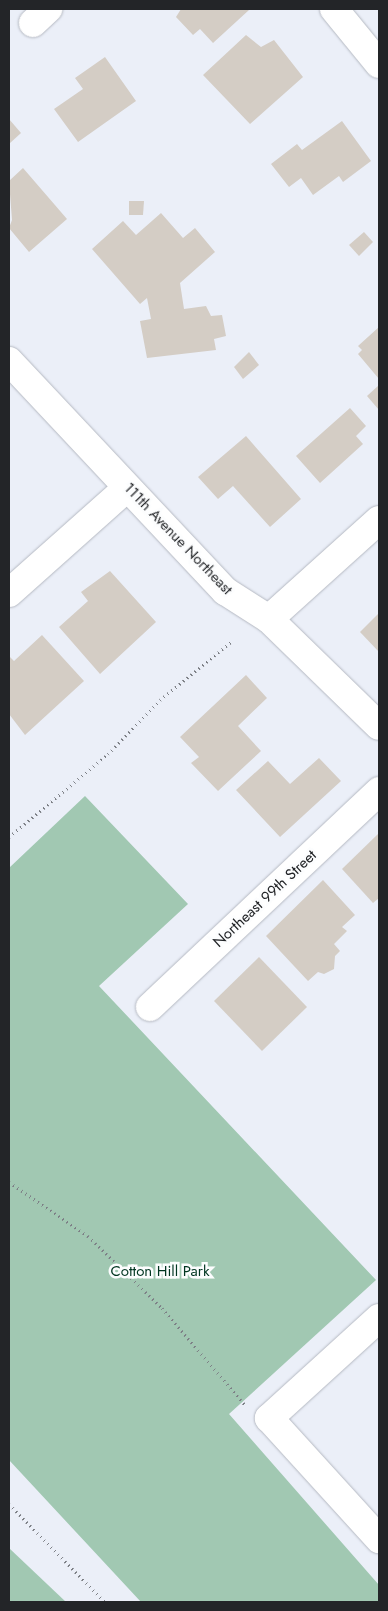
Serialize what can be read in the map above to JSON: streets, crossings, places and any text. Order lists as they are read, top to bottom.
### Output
{
  "streets": {
    "street": ["111th Avenue Northeast", "Northeast 99th Street"]
  },
  "parks": ["Cotton Hill Park"]
}
